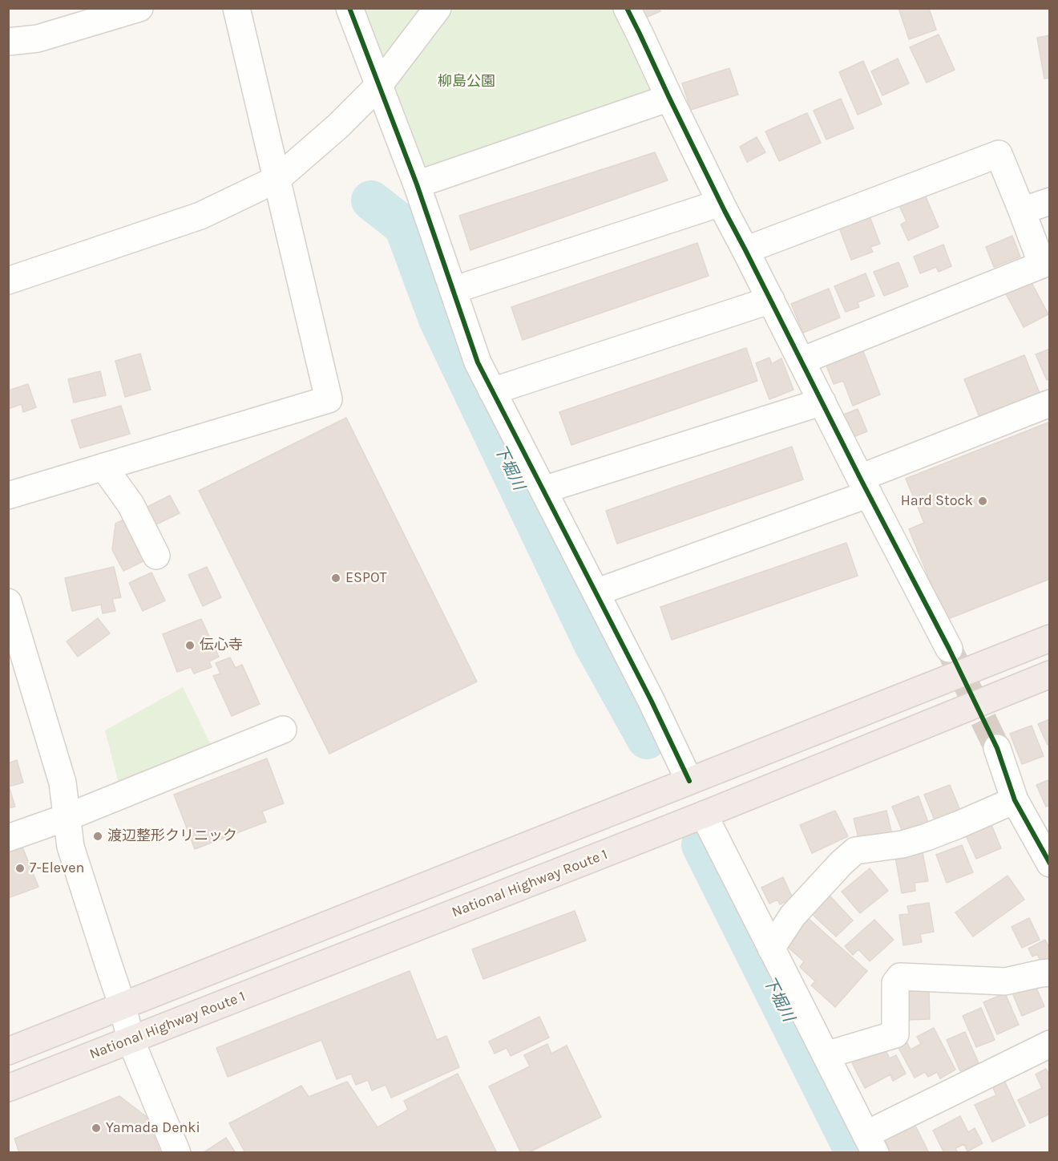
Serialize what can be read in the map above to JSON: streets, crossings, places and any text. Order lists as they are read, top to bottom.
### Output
{
  "streets": {
    "highway": ["National Highway Route 1"]
  },
  "water": ["下堀川"],
  "parks": ["柳島公園"],
  "places": [
    "Hard Stock",
    "ESPOT",
    "伝心寺",
    "渡辺整形クリニック",
    "7-Eleven",
    "Yamada Denki"
  ]
}
